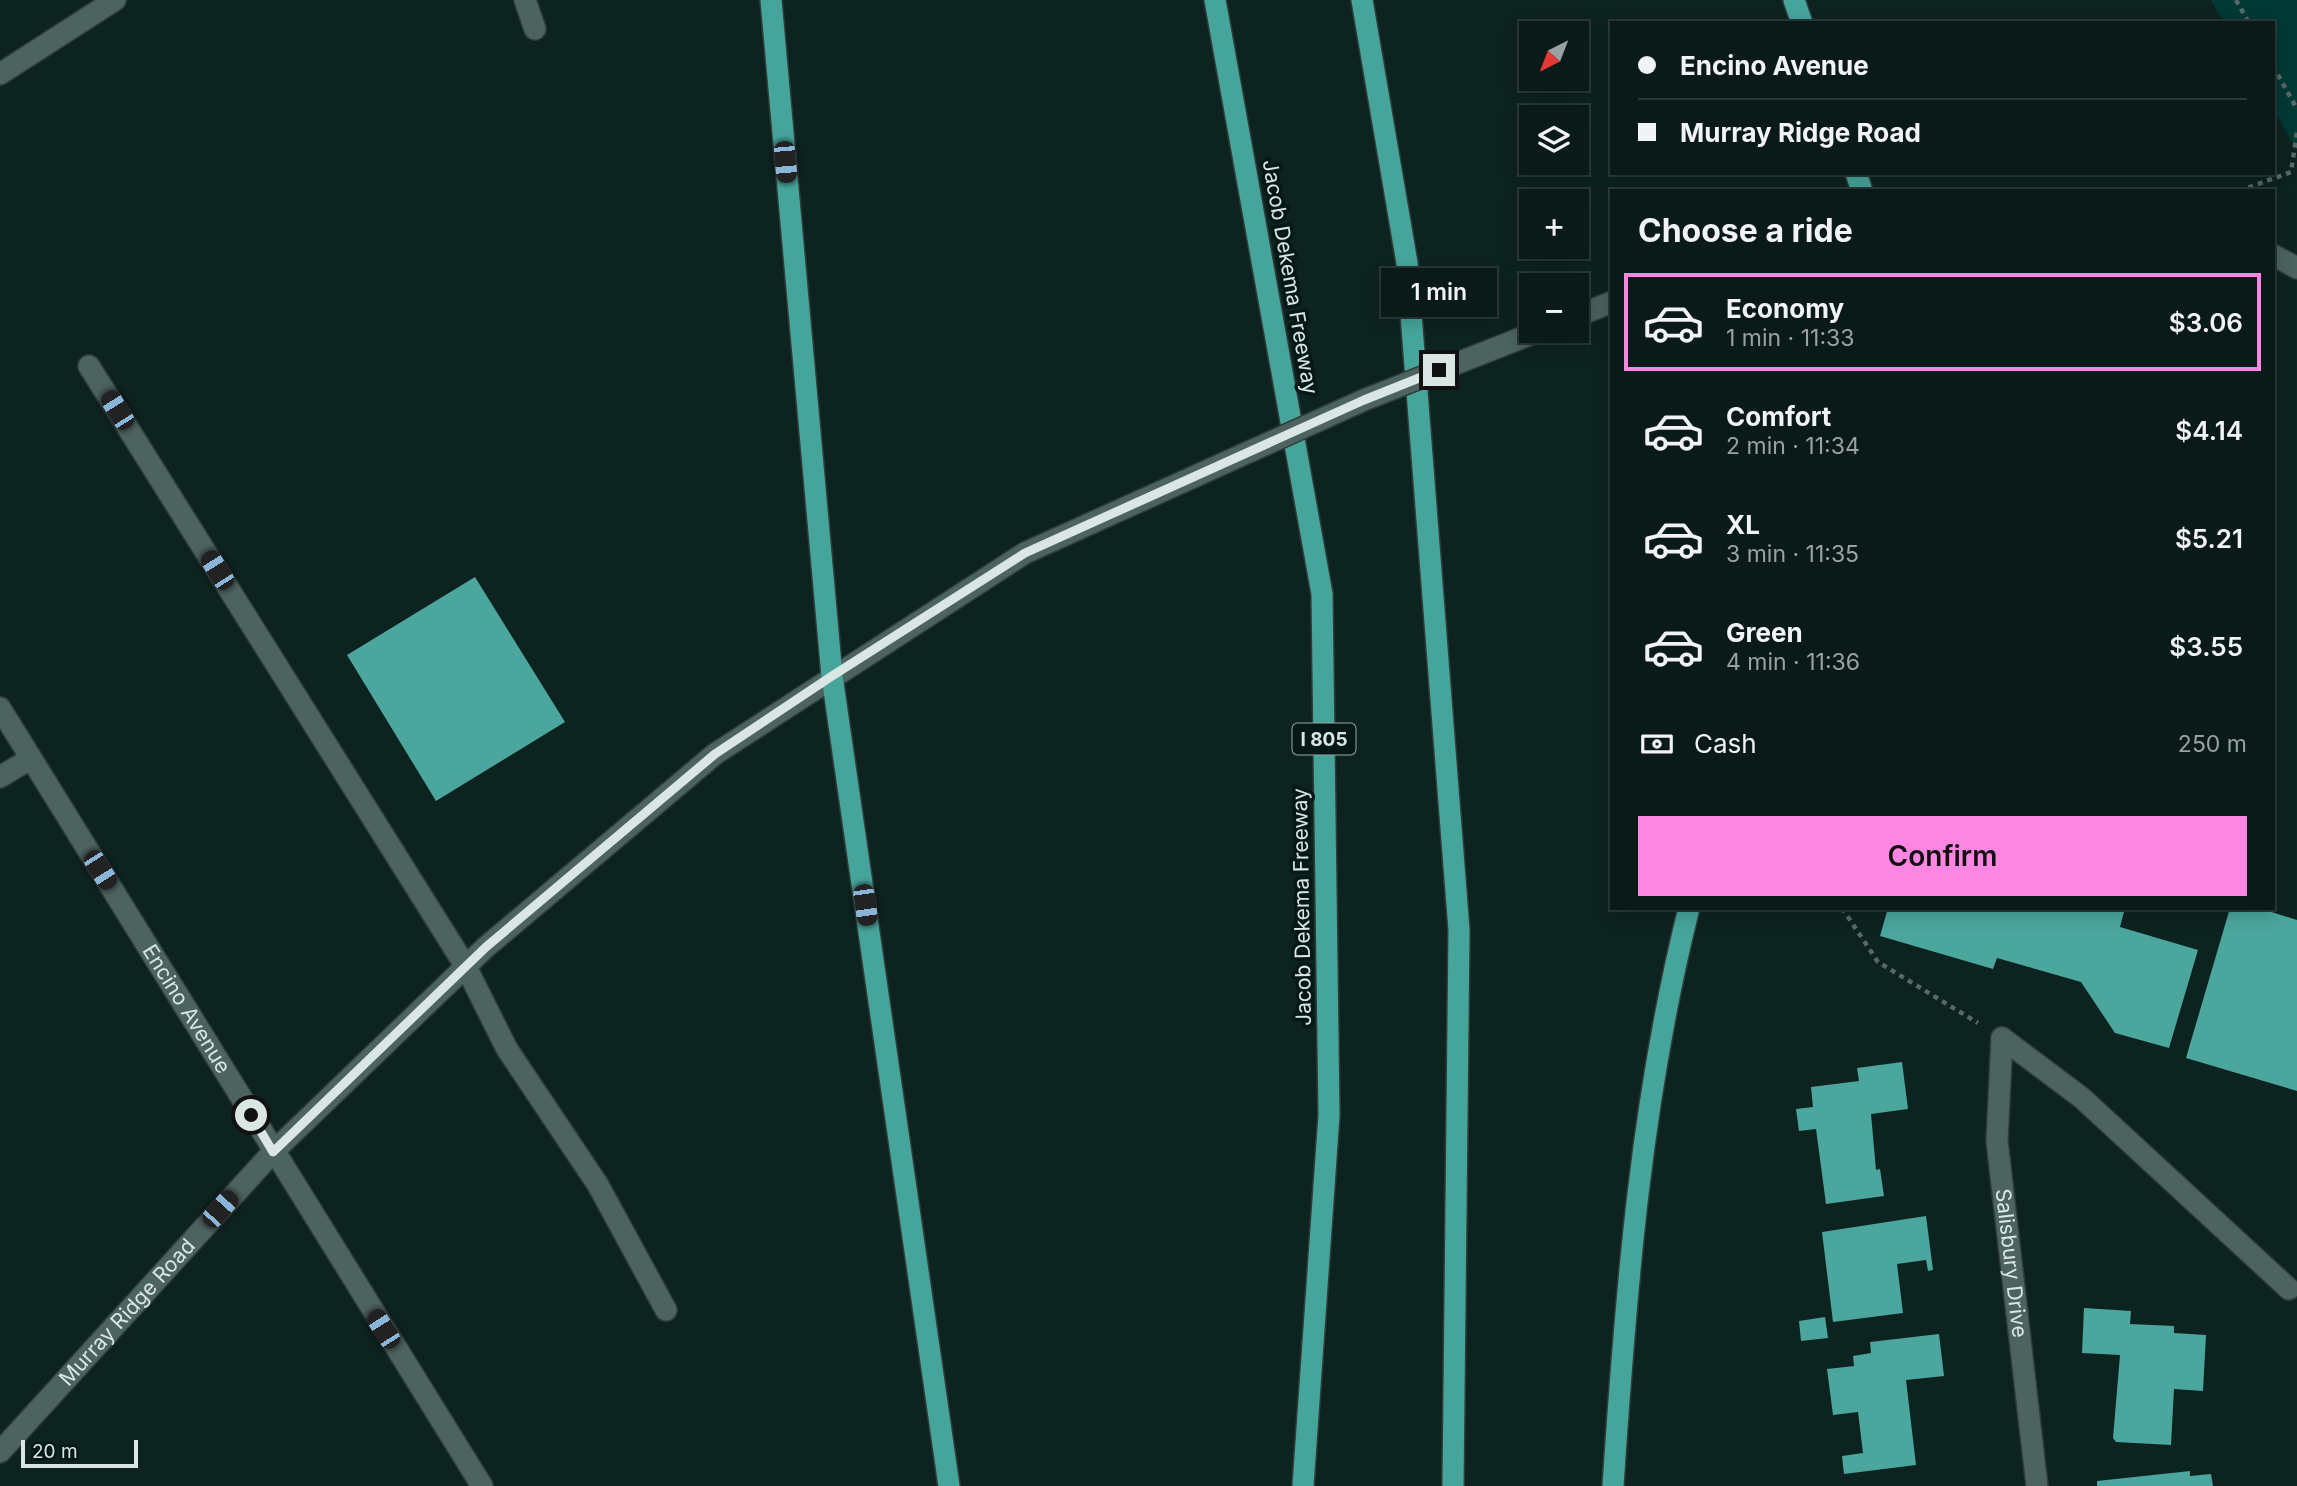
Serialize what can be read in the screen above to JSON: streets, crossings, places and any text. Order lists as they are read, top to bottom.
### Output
{
  "streets": {
    "highway": ["Jacob Dekema Freeway", "I 805"],
    "main road": ["Encino Avenue", "Salisbury Drive", "Murray Ridge Road"]
  },
  "crossings": [
    ["Encino Avenue", "Murray Ridge Road"]
  ],
  "scale_bar": "20 m",
  "north": "bottom left",
  "page": {
    "map_buttons": ["+", "−"],
    "banner": ["Encino Avenue", "Murray Ridge Road"],
    "heading": "Choose a ride",
    "bubble": "1 min",
    "list": [
      {
        "name": "Economy",
        "note": "1 min · 11:33",
        "value": "$3.06"
      },
      {
        "name": "Comfort",
        "note": "2 min · 11:34",
        "value": "$4.14"
      },
      {
        "name": "XL",
        "note": "3 min · 11:35",
        "value": "$5.21"
      },
      {
        "name": "Green",
        "note": "4 min · 11:36",
        "value": "$3.55"
      }
    ],
    "pay": ["Cash", "250 m"],
    "buttons": "Confirm",
    "scale": "20 m"
  }
}
